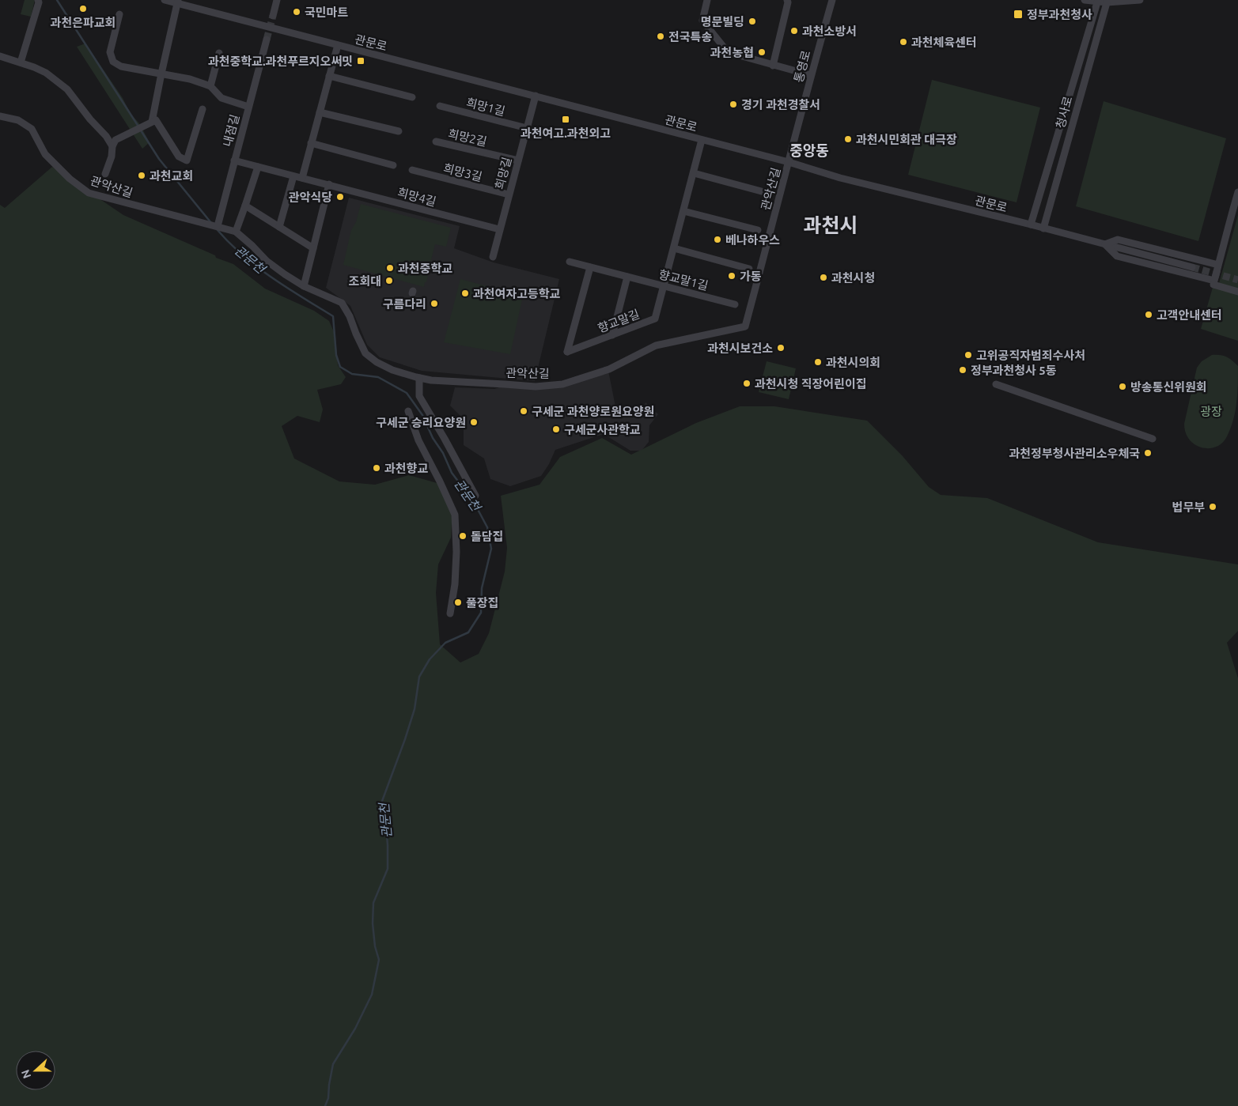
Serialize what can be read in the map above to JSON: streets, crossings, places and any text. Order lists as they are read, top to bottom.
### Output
{
  "streets": {
    "street": [
      "관문로",
      "통영로",
      "희망1길",
      "청사로",
      "내점길",
      "희망2길",
      "희망3길",
      "희망길",
      "관악산길",
      "희망4길",
      "향교말1길",
      "향교말길"
    ]
  },
  "crossings": [
    ["관문로", "통영로"],
    ["관문로", "청사로"],
    ["관문로", "희망길"],
    ["관문로", "관악산길"],
    ["관문로", "향교말길"],
    ["통영로", "관악산길"],
    ["희망1길", "희망길"],
    ["내점길", "관악산길"],
    ["내점길", "희망4길"],
    ["희망2길", "희망길"],
    ["희망3길", "희망길"],
    ["희망길", "희망4길"],
    ["향교말1길", "향교말길"]
  ],
  "districts": ["중앙동", "과천시"],
  "water": ["관문천"],
  "parks": ["광장"],
  "places": {
    "other": [
      "과천은파교회",
      "국민마트",
      "명문빌딩",
      "과천소방서",
      "전국특송",
      "과천체육센터",
      "과천농협",
      "경기 과천경찰서",
      "과천시민회관 대극장",
      "과천교회",
      "관악식당",
      "베나하우스",
      "과천중학교",
      "가동",
      "과천시청",
      "조회대",
      "과천여자고등학교",
      "구름다리",
      "고객안내센터",
      "과천시보건소",
      "고위공직자범죄수사처",
      "과천시의회",
      "정부과천청사 5동",
      "과천시청 직장어린이집",
      "방송통신위원회",
      "구세군 과천양로원요양원",
      "구세군 승리요양원",
      "구세군사관학교",
      "과천정부청사관리소우체국",
      "과천향교",
      "법무부",
      "돌담집",
      "풀장집"
    ],
    "transit": ["정부과천청사", "과천중학교.과천푸르지오써밋", "과천여고.과천외고"]
  },
  "north": "left"
}
